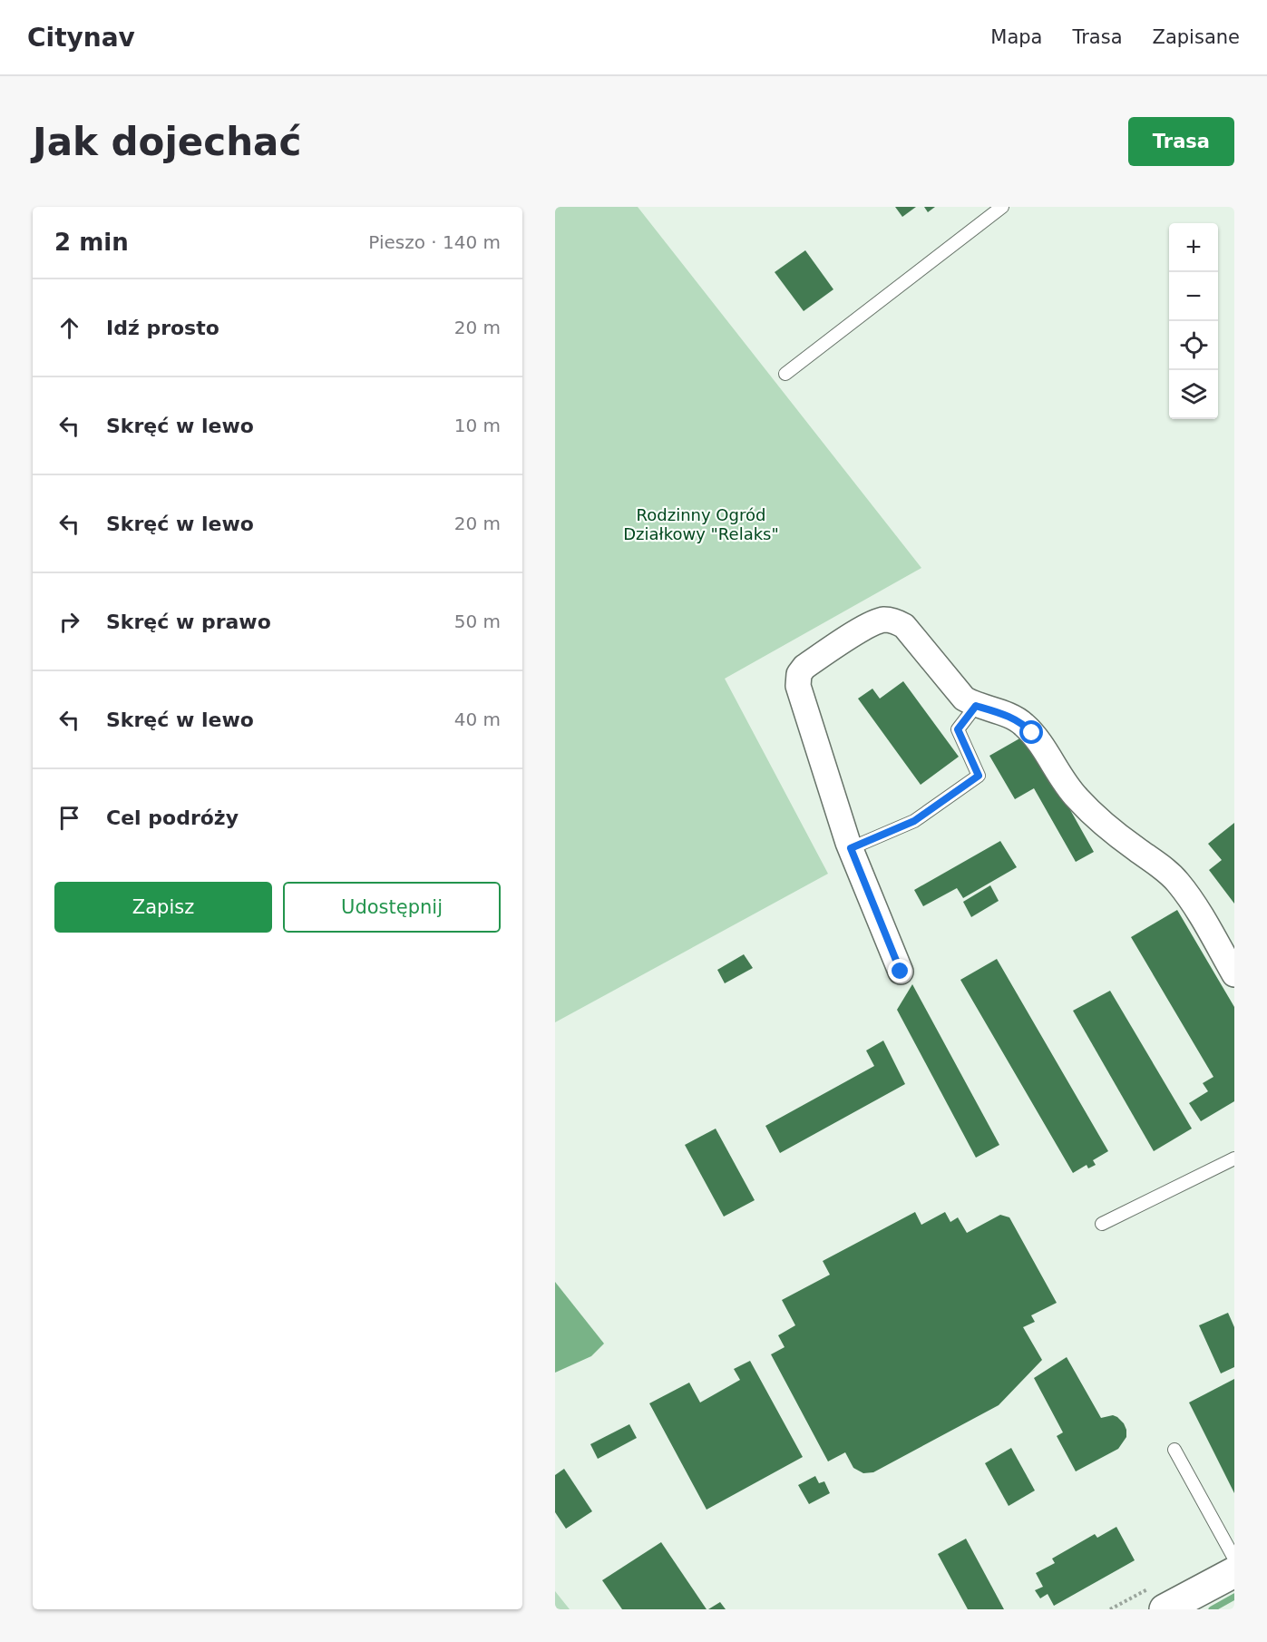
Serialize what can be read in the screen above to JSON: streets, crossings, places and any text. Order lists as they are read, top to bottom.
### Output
{
  "parks": ["Rodzinny Ogród Działkowy \"Relaks\""],
  "page": {
    "header": "Citynav",
    "nav": ["Mapa", "Trasa", "Zapisane"],
    "buttons": [
      "Trasa",
      ["Zapisz", "Udostępnij"]
    ],
    "title": "Jak dojechać",
    "heading": ["2 min", "Pieszo · 140 m"],
    "map_buttons": ["+", "−"],
    "list": [
      ["Idź prosto", "20 m"],
      ["Skręć w lewo", "10 m"],
      ["Skręć w lewo", "20 m"],
      ["Skręć w prawo", "50 m"],
      ["Skręć w lewo", "40 m"],
      "Cel podróży"
    ]
  }
}
